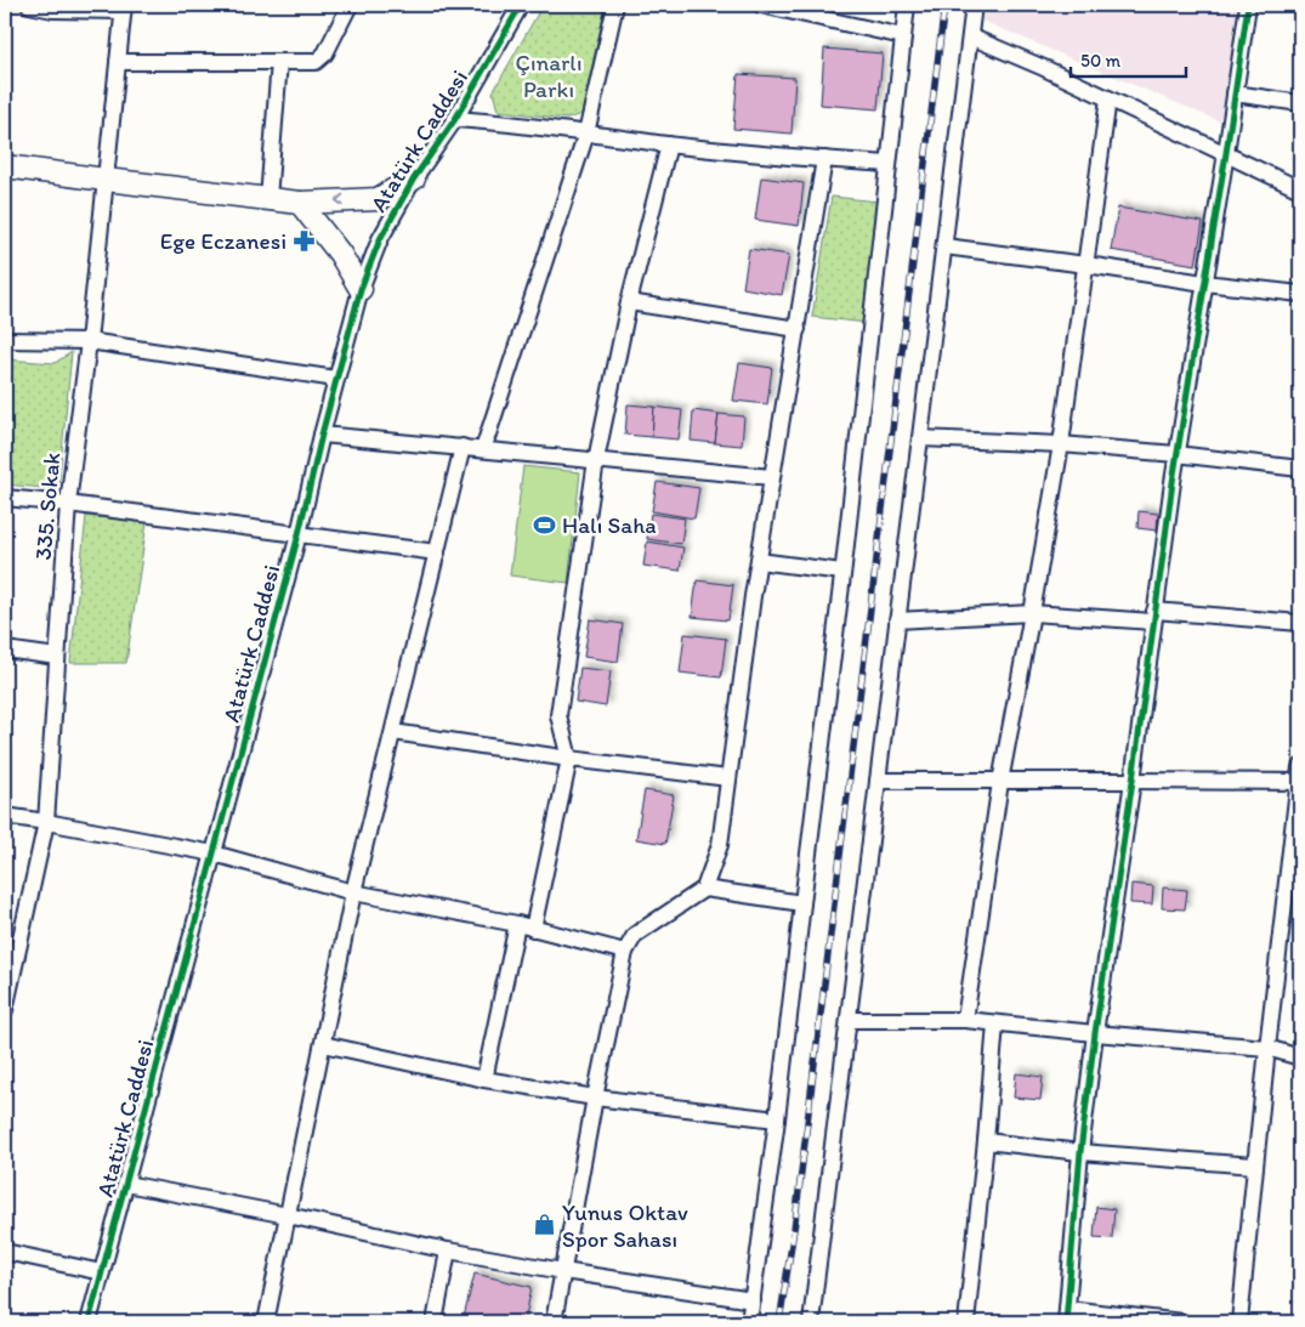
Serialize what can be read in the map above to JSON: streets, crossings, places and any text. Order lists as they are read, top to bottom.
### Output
{
  "streets": {
    "street": ["Atatürk Caddesi", "335. Sokak"]
  },
  "parks": ["Çınarlı Parkı"],
  "places": {
    "pharmacy": ["Ege Eczanesi"],
    "sports": ["Halı Saha"],
    "shop": ["Yunus Oktav Spor Sahası"]
  },
  "scale_bar": "50 m"
}
